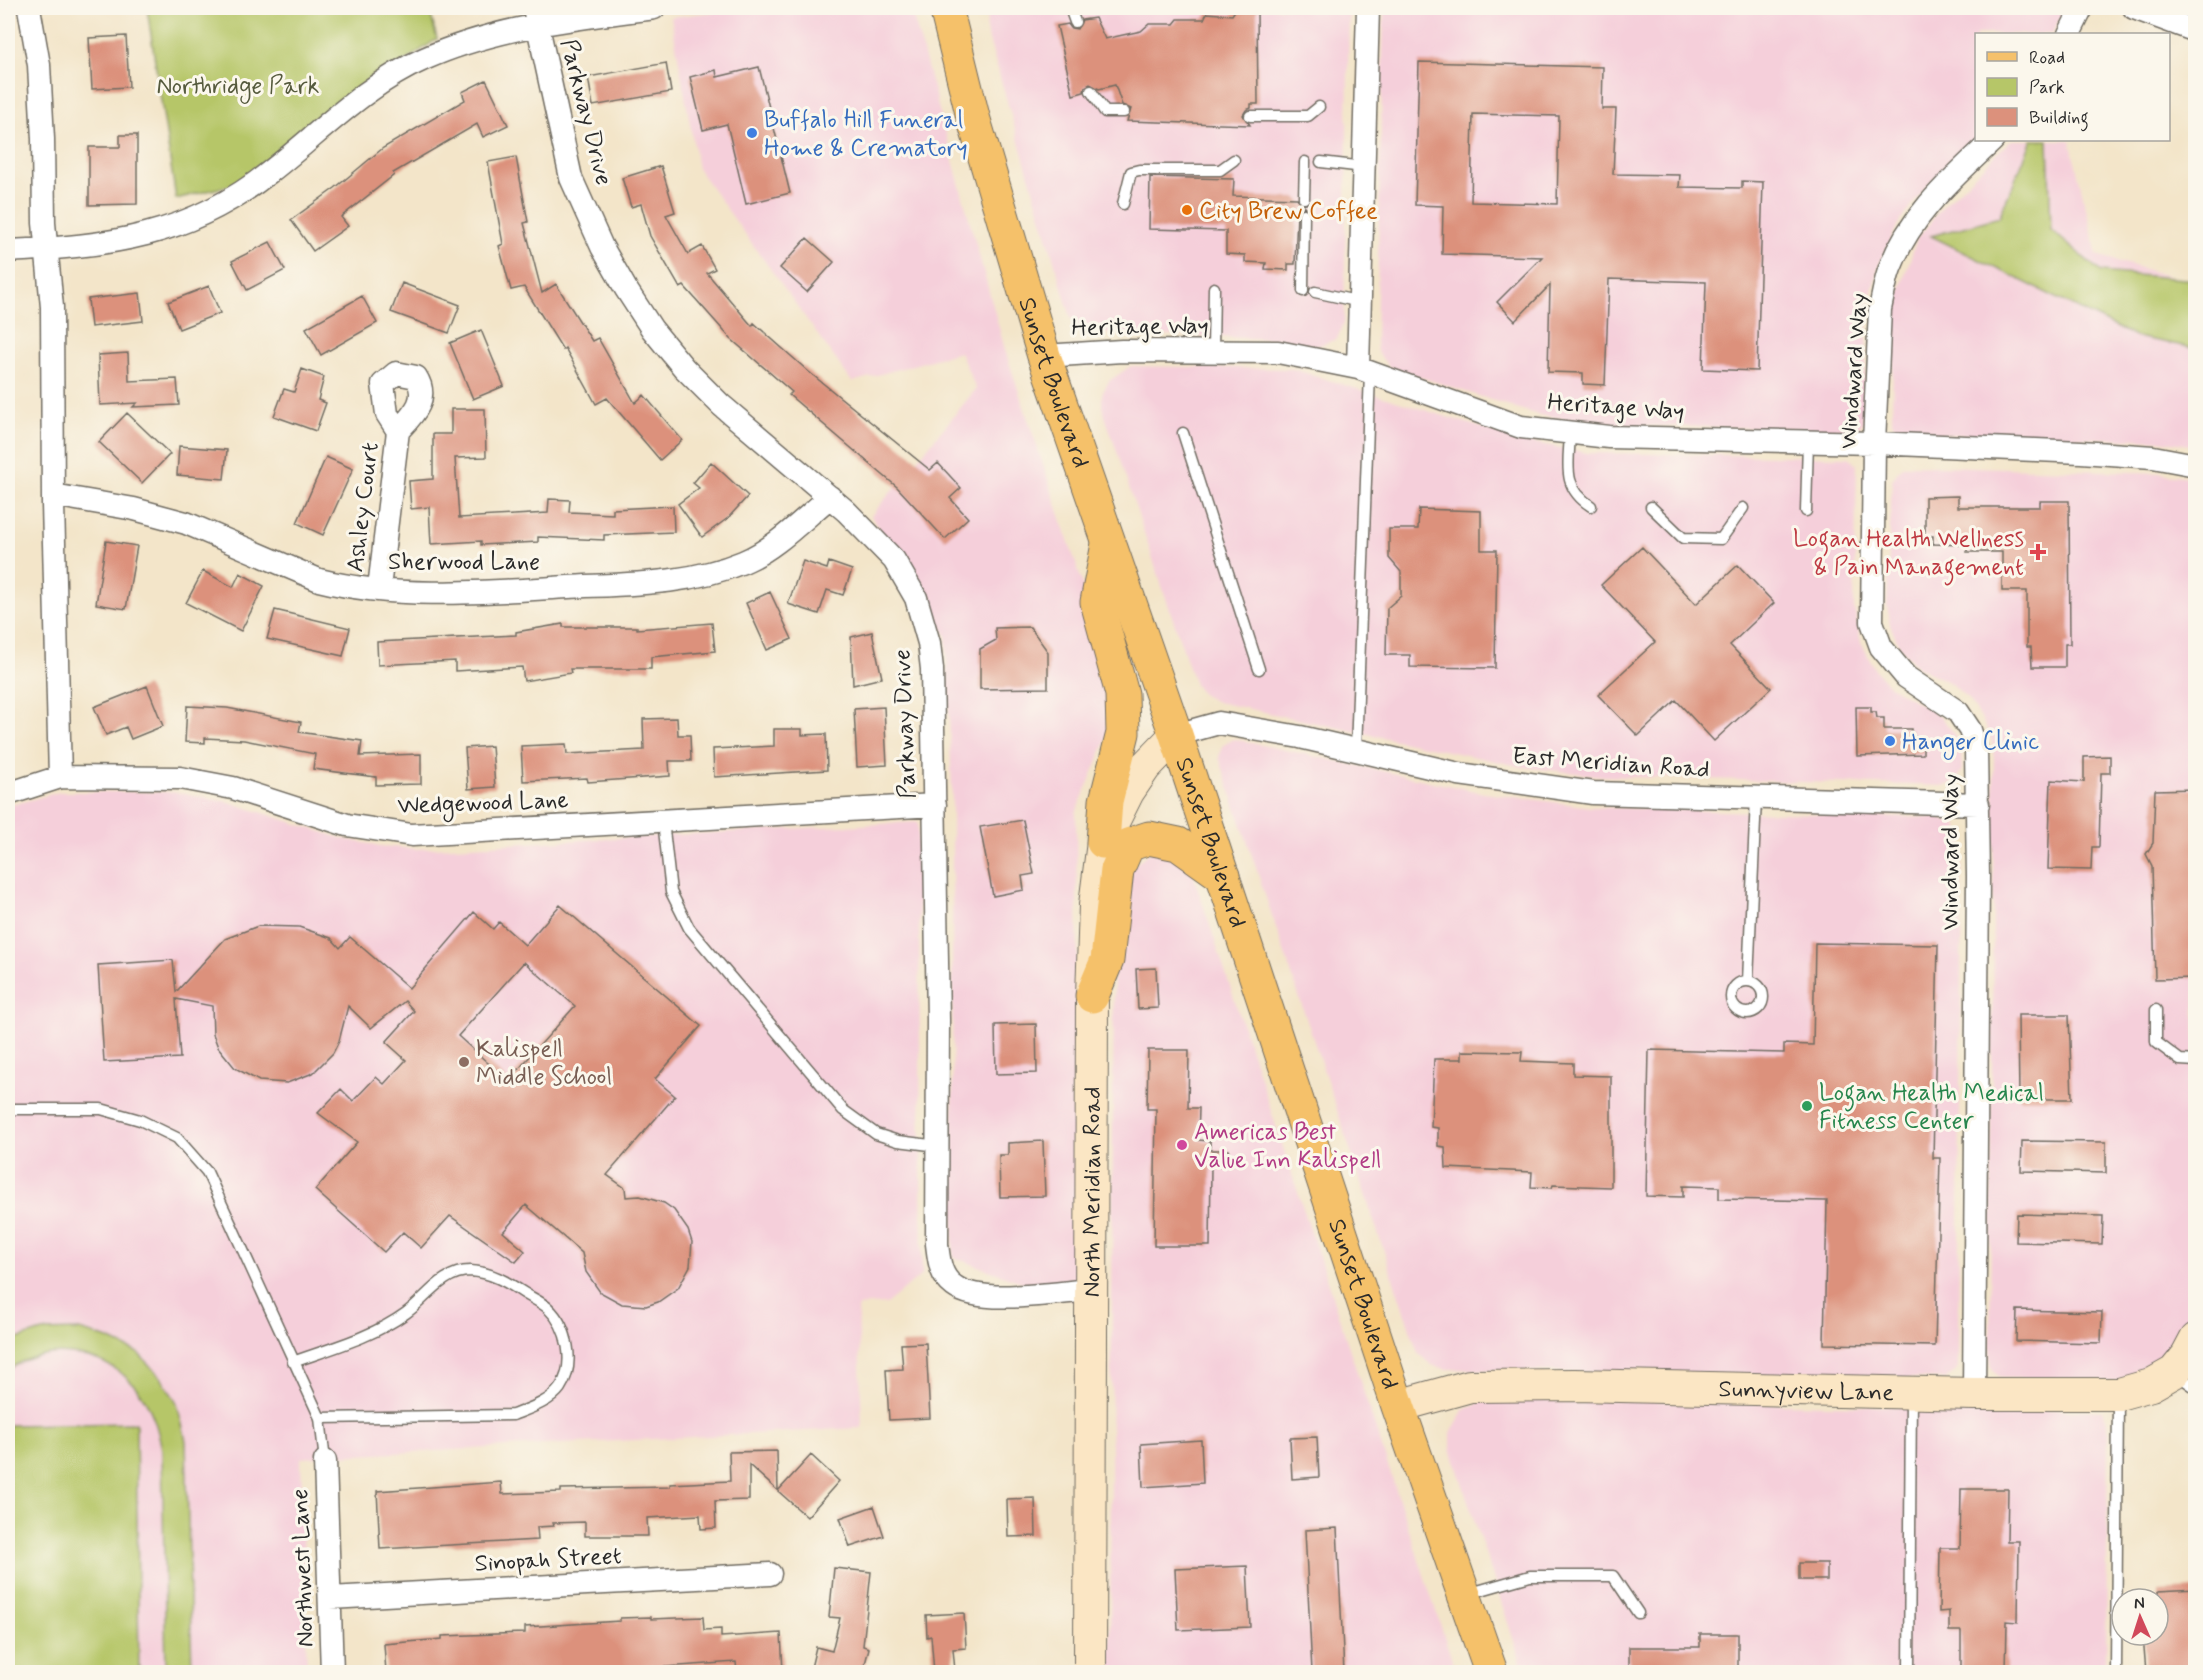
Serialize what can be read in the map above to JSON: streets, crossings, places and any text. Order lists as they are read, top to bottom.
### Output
{
  "streets": {
    "main road": ["Sunset Boulevard", "North Meridian Road", "Sunnyview Lane"],
    "street": [
      "Parkway Drive",
      "Heritage Way",
      "Windward Way",
      "Ashley Court",
      "Sherwood Lane",
      "East Meridian Road",
      "Wedgewood Lane",
      "Sinopah Street",
      "Northwest Lane"
    ]
  },
  "crossings": [
    ["Parkway Drive", "Sherwood Lane"],
    ["Parkway Drive", "Wedgewood Lane"],
    ["Parkway Drive", "North Meridian Road"],
    ["Heritage Way", "Windward Way"],
    ["Heritage Way", "Sunset Boulevard"],
    ["Windward Way", "East Meridian Road"],
    ["Windward Way", "Sunnyview Lane"],
    ["Sunset Boulevard", "East Meridian Road"],
    ["Sunset Boulevard", "North Meridian Road"],
    ["Sunset Boulevard", "Sunnyview Lane"],
    ["Ashley Court", "Sherwood Lane"],
    ["East Meridian Road", "North Meridian Road"],
    ["Sinopah Street", "Northwest Lane"]
  ],
  "parks": ["Northridge Park"],
  "places": {
    "other": [
      "Buffalo Hill Funeral Home & Crematory",
      "City Brew Coffee",
      "Hanger Clinic",
      "Kalispell Middle School",
      "Logan Health Medical Fitness Center",
      "Americas Best Value Inn Kalispell"
    ],
    "health": ["Logan Health Wellness & Pain Management"]
  },
  "legend": ["Road", "Park", "Building"],
  "north": "top"
}
